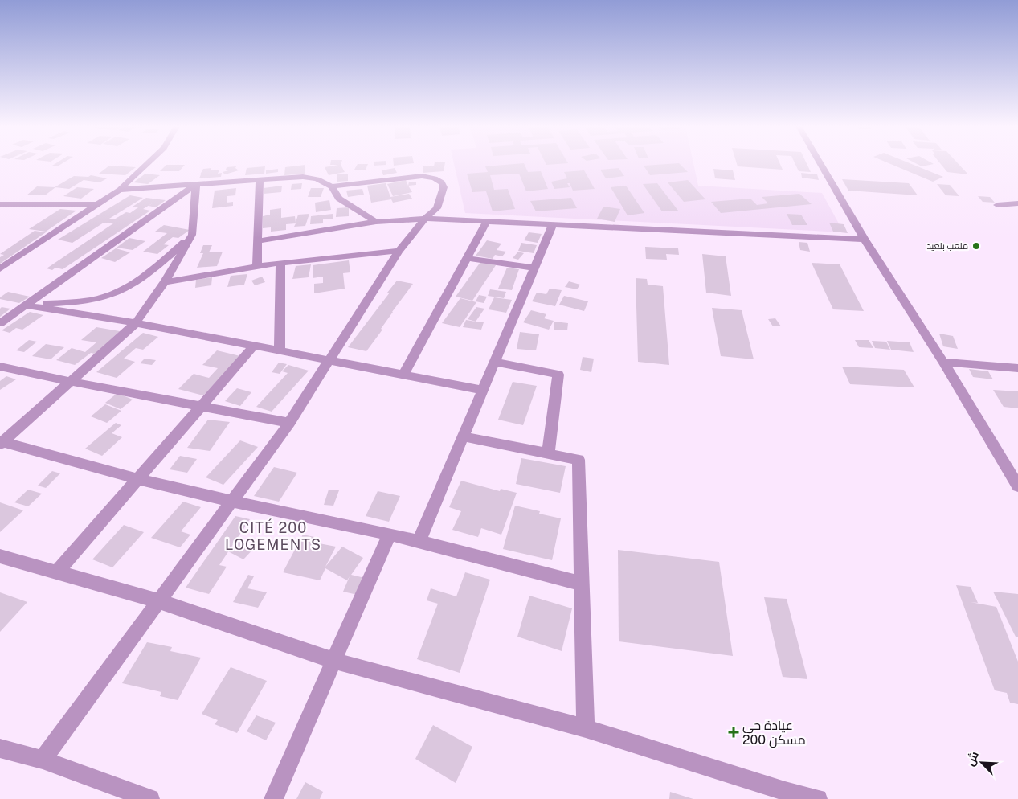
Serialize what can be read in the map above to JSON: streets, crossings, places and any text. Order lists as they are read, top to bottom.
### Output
{
  "districts": ["CITÉ 200 LOGEMENTS"],
  "places": {
    "other": ["ملعب بلعيد"],
    "health": ["عيادة حي 200 مسكن"]
  },
  "north": "top left"
}
